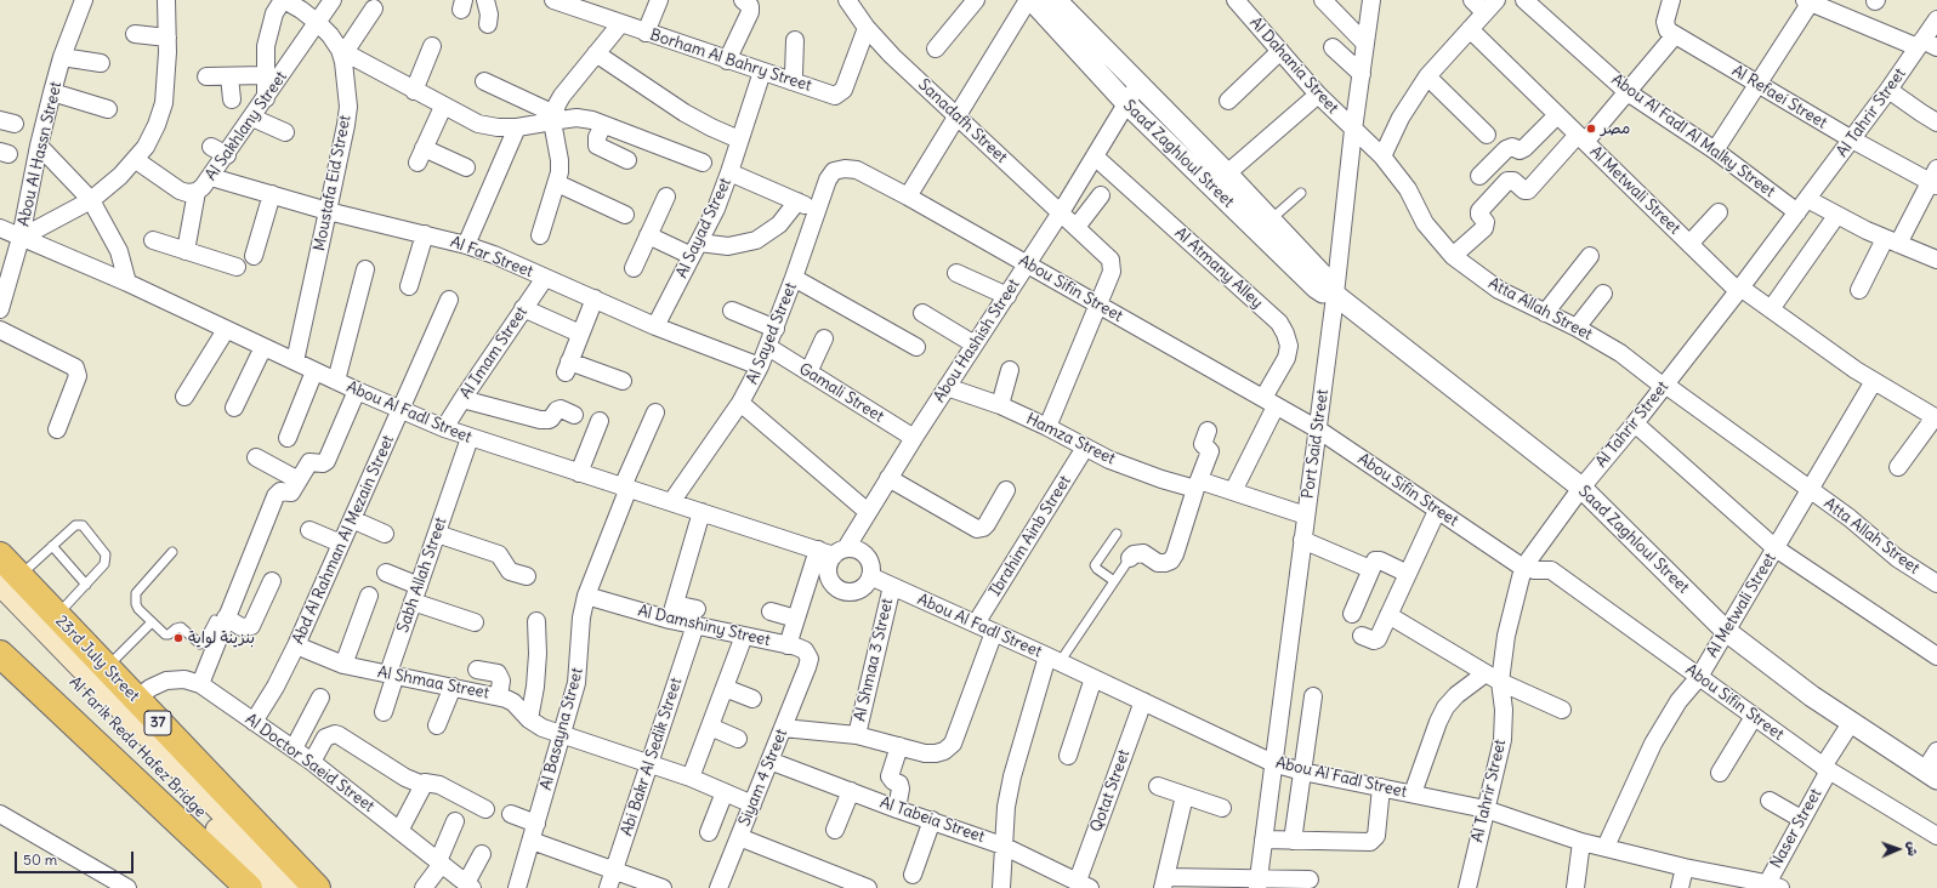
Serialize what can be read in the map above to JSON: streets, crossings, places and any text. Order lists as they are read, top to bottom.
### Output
{
  "streets": {
    "main road": ["23rd July Street", "37", "Al Farik Reda Hafez Bridge"],
    "street": [
      "Borham Al Bahry Street",
      "Al Dahania Street",
      "Al Refaei Street",
      "Al Tahrir Street",
      "Sanadafh Street",
      "Al Sakhlany Street",
      "Abou Al Fadl Al Malky Street",
      "Abou Al Hassn Street",
      "Saad Zaghloul Street",
      "Moustafa Eid Street",
      "Al Metwali Street",
      "Al Sayad Street",
      "Al Far Street",
      "Al Atmany Alley",
      "Abou Sifin Street",
      "Atta Allah Street",
      "Al Sayed Street",
      "Abou Hashish Street",
      "Al Imam Street",
      "Gamali Street",
      "Abou Al Fadl Street",
      "Hamza Street",
      "Port Said Street",
      "Ibrahim Ainb Street",
      "Abd Al Rahman Al Mezain Street",
      "Sabh Allah Street",
      "Al Damshiny Street",
      "Al Shmaa 3 Street",
      "Al Shmaa Street",
      "Al Basayna Street",
      "Abi Bakr Al Sedik Street",
      "Al Doctor Saeid Street",
      "Siyam 4 Street",
      "Qotat Street",
      "Al Tabeia Street",
      "Naser Street"
    ]
  },
  "crossings": [
    ["Borham Al Bahry Street", "Sanadafh Street"],
    ["Borham Al Bahry Street", "Al Sayad Street"],
    ["Al Dahania Street", "Atta Allah Street"],
    ["Al Dahania Street", "Port Said Street"],
    ["Al Refaei Street", "Al Tahrir Street"],
    ["Al Tahrir Street", "Abou Al Fadl Al Malky Street"],
    ["Al Tahrir Street", "Saad Zaghloul Street"],
    ["Al Tahrir Street", "Al Metwali Street"],
    ["Al Tahrir Street", "Abou Sifin Street"],
    ["Al Tahrir Street", "Atta Allah Street"],
    ["Al Tahrir Street", "Abou Al Fadl Street"],
    ["Sanadafh Street", "Abou Hashish Street"],
    ["Al Sakhlany Street", "Moustafa Eid Street"],
    ["Al Sakhlany Street", "Al Far Street"],
    ["Abou Al Hassn Street", "Abou Al Fadl Street"],
    ["Saad Zaghloul Street", "Al Metwali Street"],
    ["Saad Zaghloul Street", "Abou Hashish Street"],
    ["Saad Zaghloul Street", "Port Said Street"],
    ["Saad Zaghloul Street", "Naser Street"],
    ["Moustafa Eid Street", "Al Far Street"],
    ["Moustafa Eid Street", "Abou Al Fadl Street"],
    ["Al Metwali Street", "Abou Sifin Street"],
    ["Al Metwali Street", "Atta Allah Street"],
    ["Al Metwali Street", "Abou Al Fadl Street"],
    ["Al Sayad Street", "Al Far Street"],
    ["Al Far Street", "Al Sayed Street"],
    ["Al Far Street", "Al Imam Street"],
    ["Al Atmany Alley", "Abou Sifin Street"],
    ["Al Atmany Alley", "Abou Hashish Street"],
    ["Al Atmany Alley", "Hamza Street"],
    ["Abou Sifin Street", "Al Sayed Street"],
    ["Abou Sifin Street", "Abou Hashish Street"],
    ["Abou Sifin Street", "Port Said Street"],
    ["Abou Sifin Street", "Naser Street"],
    ["Atta Allah Street", "Port Said Street"],
    ["Al Sayed Street", "Gamali Street"],
    ["Al Sayed Street", "Abou Al Fadl Street"],
    ["Abou Hashish Street", "Gamali Street"],
    ["Abou Hashish Street", "Abou Al Fadl Street"],
    ["Abou Hashish Street", "Hamza Street"],
    ["Al Imam Street", "Abou Al Fadl Street"],
    ["Abou Al Fadl Street", "Port Said Street"],
    ["Abou Al Fadl Street", "Ibrahim Ainb Street"],
    ["Abou Al Fadl Street", "Abd Al Rahman Al Mezain Street"],
    ["Abou Al Fadl Street", "Sabh Allah Street"],
    ["Abou Al Fadl Street", "Al Shmaa 3 Street"],
    ["Abou Al Fadl Street", "Al Basayna Street"],
    ["Abou Al Fadl Street", "Qotat Street"],
    ["Abou Al Fadl Street", "Naser Street"],
    ["Hamza Street", "Port Said Street"],
    ["Hamza Street", "Ibrahim Ainb Street"],
    ["Abd Al Rahman Al Mezain Street", "Al Shmaa Street"],
    ["Abd Al Rahman Al Mezain Street", "Al Doctor Saeid Street"],
    ["Sabh Allah Street", "Al Shmaa Street"],
    ["Al Damshiny Street", "Al Basayna Street"],
    ["Al Damshiny Street", "Abi Bakr Al Sedik Street"],
    ["Al Damshiny Street", "Siyam 4 Street"],
    ["23rd July Street", "Al Farik Reda Hafez Bridge"],
    ["23rd July Street", "Al Doctor Saeid Street"],
    ["Al Shmaa Street", "Al Basayna Street"],
    ["Al Shmaa Street", "Abi Bakr Al Sedik Street"],
    ["Al Shmaa Street", "Siyam 4 Street"],
    ["Siyam 4 Street", "Al Tabeia Street"],
    ["Qotat Street", "Al Tabeia Street"]
  ],
  "places": ["مصر", "بنزينة لواية"],
  "scale_bar": "50 m",
  "north": "right"
}
